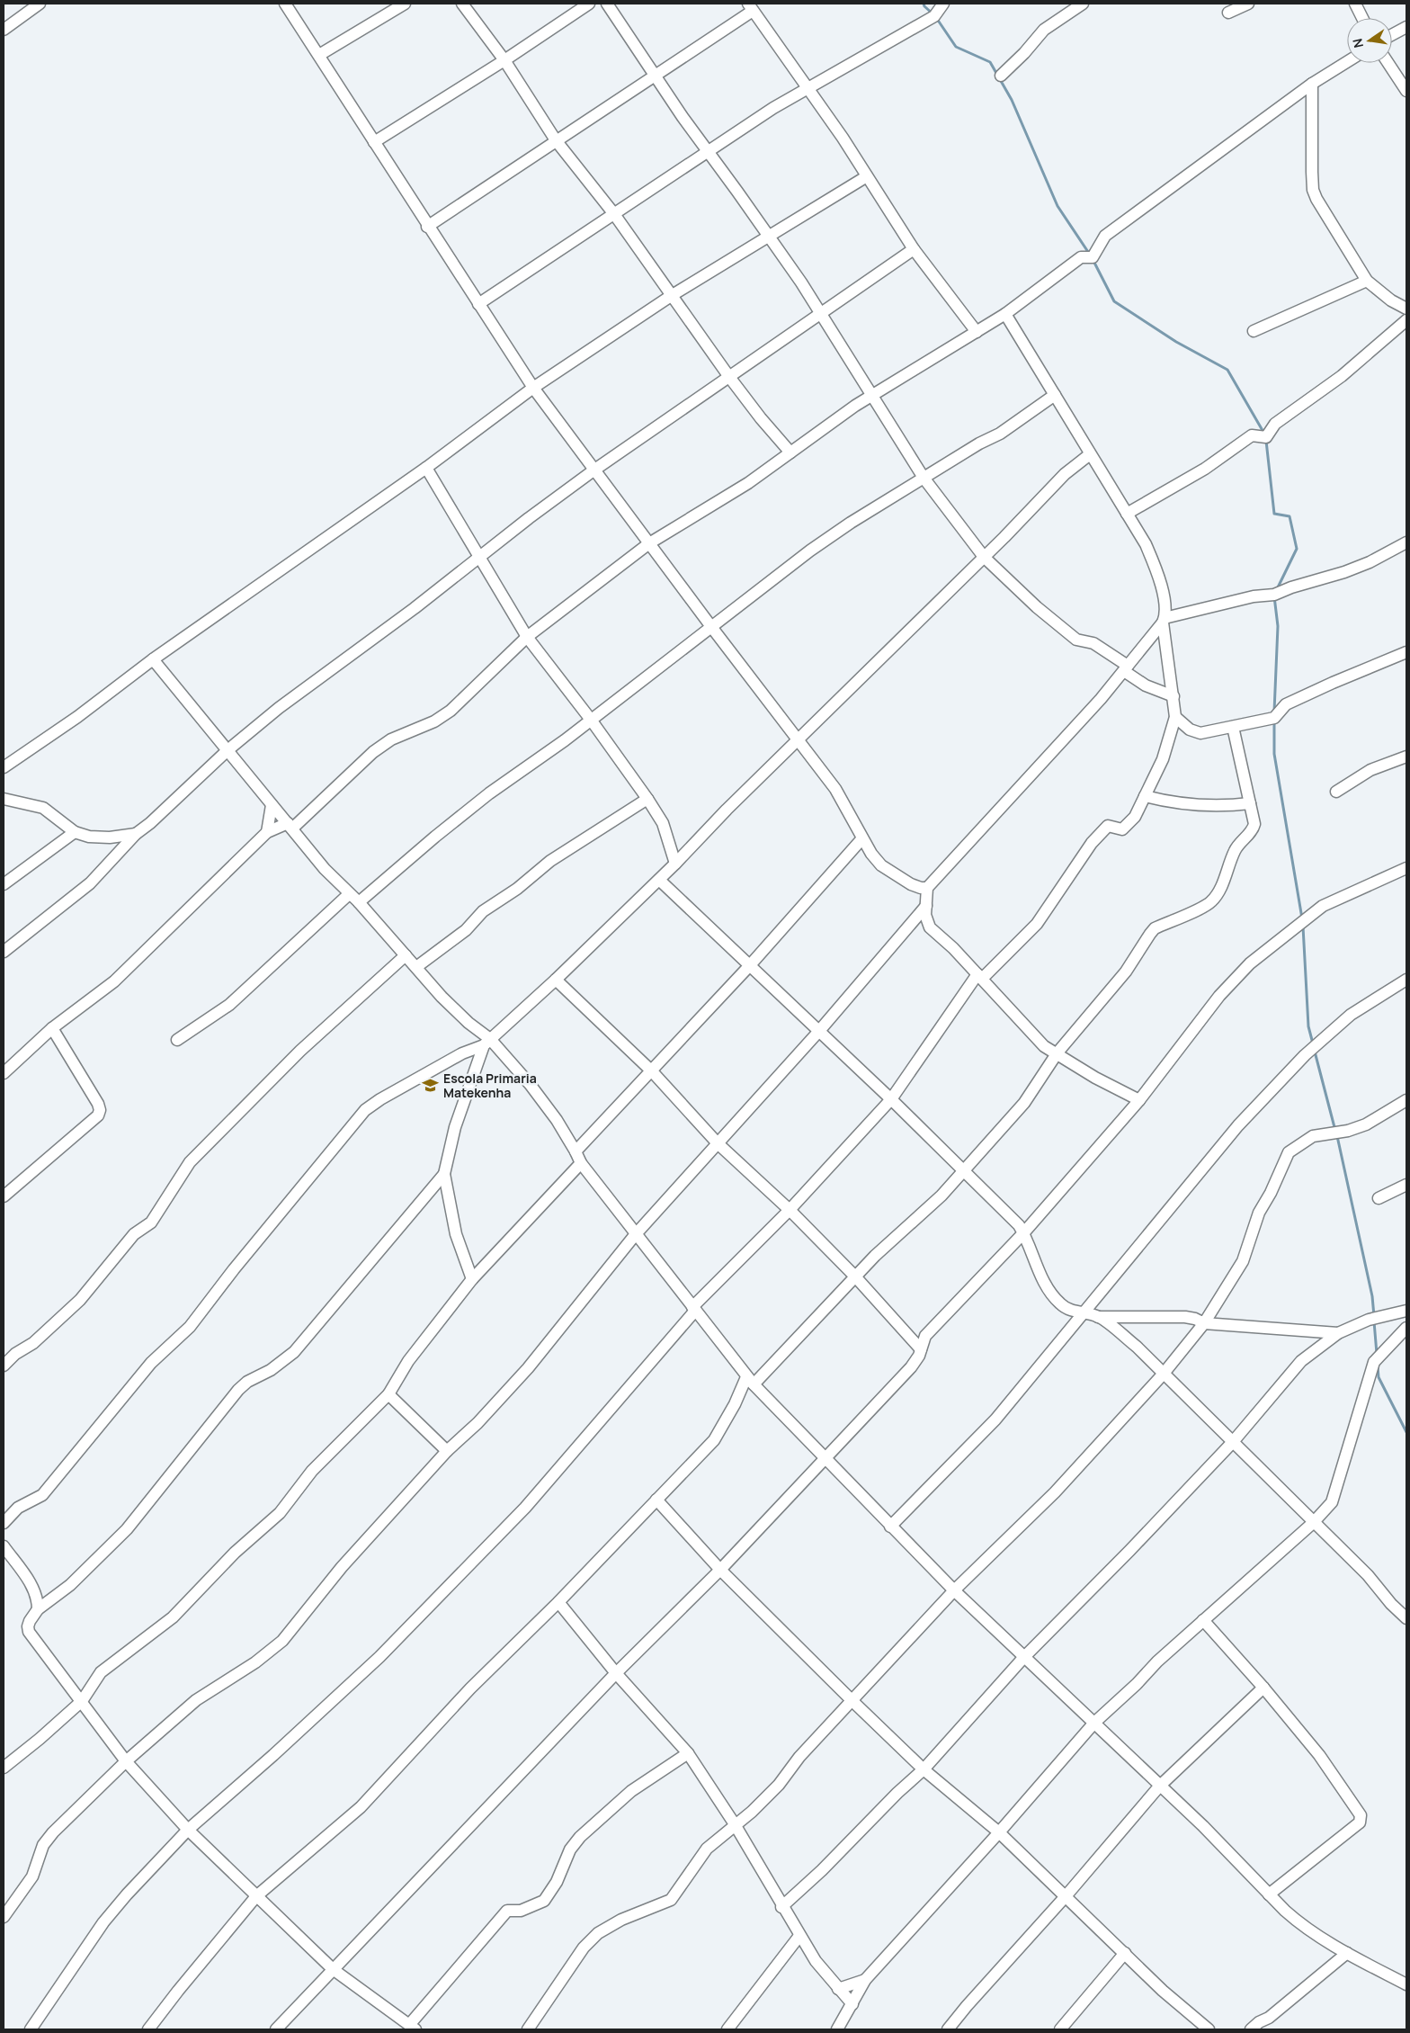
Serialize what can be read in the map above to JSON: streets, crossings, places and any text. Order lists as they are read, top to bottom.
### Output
{
  "places": {
    "school or university": ["Escola Primaria Matekenha"]
  },
  "north": "left"
}
